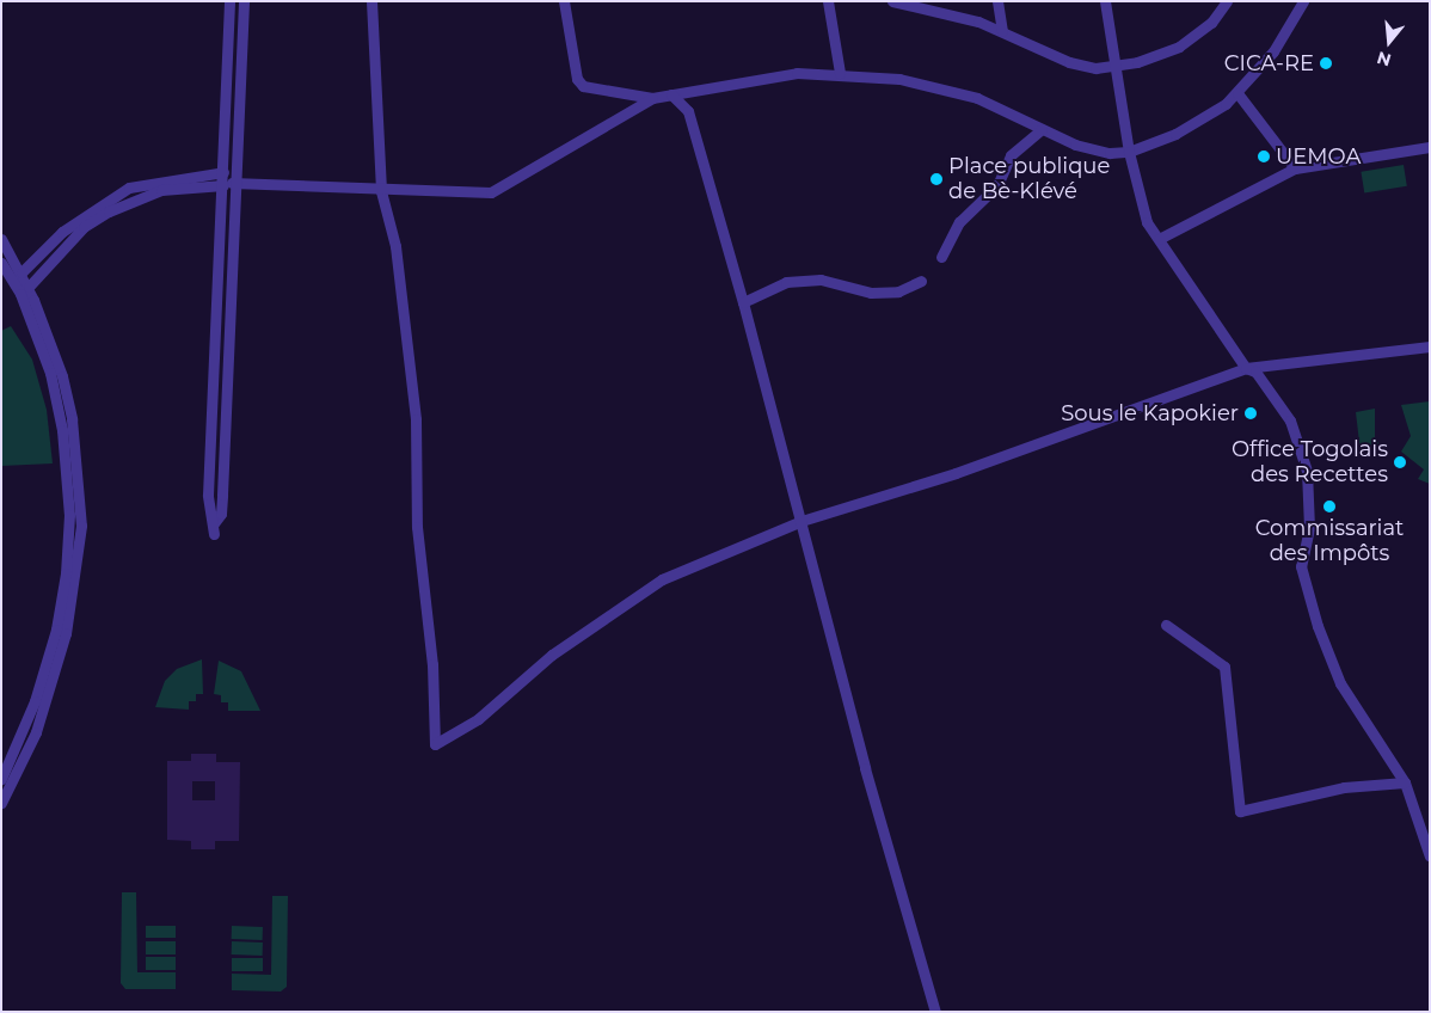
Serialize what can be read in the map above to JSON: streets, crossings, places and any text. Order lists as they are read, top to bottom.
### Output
{
  "places": [
    "CICA-RE",
    "UEMOA",
    "Place publique de Bè-Klévé",
    "Sous le Kapokier",
    "Office Togolais des Recettes",
    "Commissariat des Impôts"
  ],
  "north": "bottom"
}
